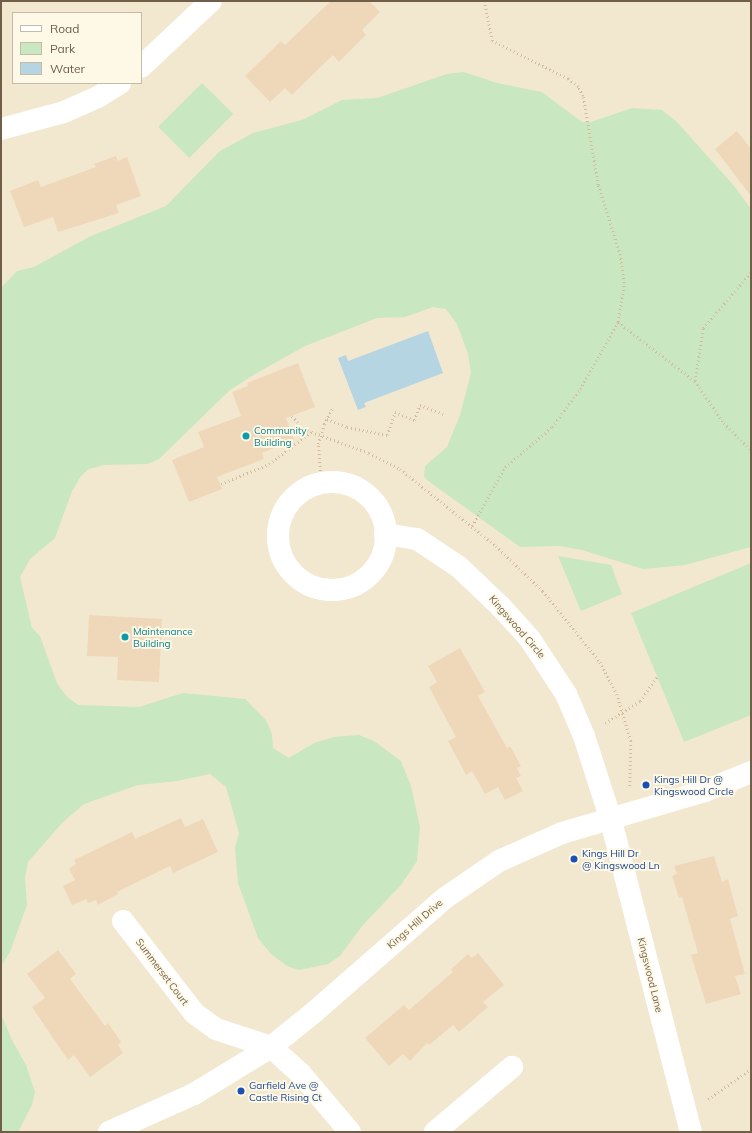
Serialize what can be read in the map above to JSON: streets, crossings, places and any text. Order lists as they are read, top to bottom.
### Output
{
  "streets": {
    "street": [
      "Kingswood Circle",
      "Kings Hill Drive",
      "Summerset Court",
      "Kingswood Lane"
    ]
  },
  "crossings": [
    ["Kingswood Circle", "Kings Hill Drive"],
    ["Kingswood Circle", "Kingswood Lane"],
    ["Kings Hill Drive", "Summerset Court"],
    ["Kings Hill Drive", "Kingswood Lane"]
  ],
  "places": [
    "Community Building",
    "Maintenance Building",
    "Kings Hill Dr @ Kingswood Circle",
    "Kings Hill Dr @ Kingswood Ln",
    "Garfield Ave @ Castle Rising Ct"
  ],
  "legend": ["Road", "Park", "Water"]
}
